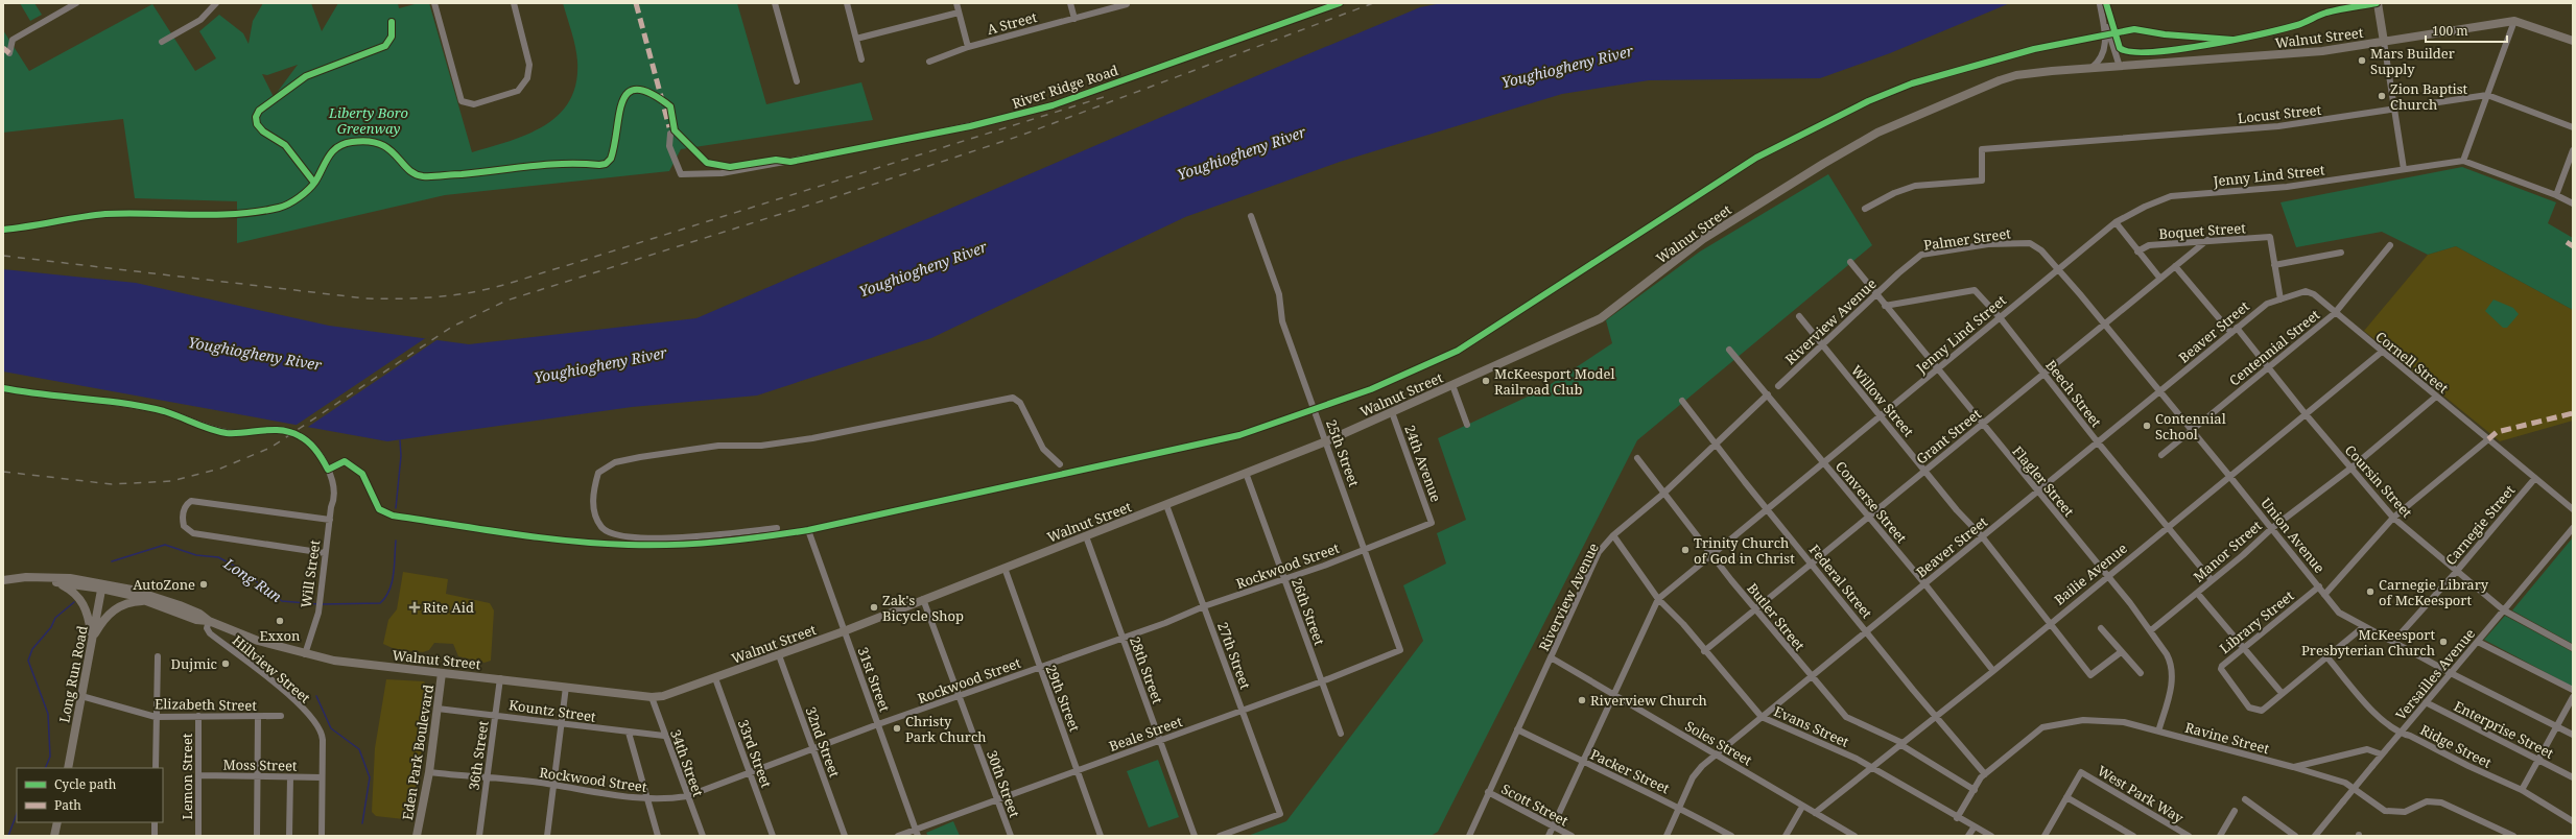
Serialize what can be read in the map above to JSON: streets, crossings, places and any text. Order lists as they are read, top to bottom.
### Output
{
  "streets": {
    "main road": ["Walnut Street", "Long Run Road", "Eden Park Boulevard"],
    "street": [
      "A Street",
      "River Ridge Road",
      "Locust Street",
      "Jenny Lind Street",
      "Boquet Street",
      "Palmer Street",
      "Riverview Avenue",
      "Beaver Street",
      "Centennial Street",
      "Cornell Street",
      "Beech Street",
      "Willow Street",
      "Grant Street",
      "25th Street",
      "24th Avenue",
      "Flagler Street",
      "Coursin Street",
      "Converse Street",
      "Carnegie Street",
      "Union Avenue",
      "Manor Street",
      "Rockwood Street",
      "Will Street",
      "Bailie Avenue",
      "Federal Street",
      "26th Street",
      "Butler Street",
      "Library Street",
      "27th Street",
      "Hillview Street",
      "28th Street",
      "Versailles Avenue",
      "31st Street",
      "29th Street",
      "Elizabeth Street",
      "Kountz Street",
      "Evans Street",
      "Enterprise Street",
      "Beale Street",
      "Ravine Street",
      "32nd Street",
      "Soles Street",
      "Ridge Street",
      "33rd Street",
      "36th Street",
      "34th Street",
      "Moss Street",
      "Packer Street",
      "Lemon Street",
      "30th Street",
      "West Park Way",
      "Scott Street"
    ]
  },
  "crossings": [
    ["Walnut Street", "25th Street"],
    ["Walnut Street", "24th Avenue"],
    ["Walnut Street", "Will Street"],
    ["Walnut Street", "26th Street"],
    ["Walnut Street", "27th Street"],
    ["Walnut Street", "Hillview Street"],
    ["Walnut Street", "28th Street"],
    ["Walnut Street", "Long Run Road"],
    ["Walnut Street", "31st Street"],
    ["Walnut Street", "29th Street"],
    ["Walnut Street", "32nd Street"],
    ["Walnut Street", "Eden Park Boulevard"],
    ["Walnut Street", "33rd Street"],
    ["Walnut Street", "36th Street"],
    ["Walnut Street", "34th Street"],
    ["Walnut Street", "30th Street"],
    ["Jenny Lind Street", "Palmer Street"],
    ["Jenny Lind Street", "Beech Street"],
    ["Jenny Lind Street", "Willow Street"],
    ["Jenny Lind Street", "Flagler Street"],
    ["Jenny Lind Street", "Converse Street"],
    ["Jenny Lind Street", "Union Avenue"],
    ["Jenny Lind Street", "Federal Street"],
    ["Jenny Lind Street", "Butler Street"],
    ["Jenny Lind Street", "Evans Street"],
    ["Jenny Lind Street", "Soles Street"],
    ["Jenny Lind Street", "Packer Street"],
    ["Jenny Lind Street", "Scott Street"],
    ["Boquet Street", "Grant Street"],
    ["Palmer Street", "Riverview Avenue"],
    ["Palmer Street", "Union Avenue"],
    ["Riverview Avenue", "Willow Street"],
    ["Riverview Avenue", "Flagler Street"],
    ["Riverview Avenue", "Converse Street"],
    ["Riverview Avenue", "Federal Street"],
    ["Riverview Avenue", "Butler Street"],
    ["Riverview Avenue", "Evans Street"],
    ["Riverview Avenue", "Soles Street"],
    ["Riverview Avenue", "Packer Street"],
    ["Riverview Avenue", "Scott Street"],
    ["Beaver Street", "Cornell Street"],
    ["Beaver Street", "Beech Street"],
    ["Beaver Street", "Willow Street"],
    ["Beaver Street", "Flagler Street"],
    ["Beaver Street", "Coursin Street"],
    ["Beaver Street", "Converse Street"],
    ["Beaver Street", "Union Avenue"],
    ["Beaver Street", "Federal Street"],
    ["Beaver Street", "Butler Street"],
    ["Beaver Street", "Evans Street"],
    ["Beaver Street", "Soles Street"],
    ["Beaver Street", "Packer Street"],
    ["Centennial Street", "Cornell Street"],
    ["Centennial Street", "Coursin Street"],
    ["Centennial Street", "Union Avenue"],
    ["Cornell Street", "Carnegie Street"],
    ["Cornell Street", "Manor Street"],
    ["Cornell Street", "Bailie Avenue"],
    ["Beech Street", "Grant Street"],
    ["Beech Street", "Flagler Street"],
    ["Beech Street", "Manor Street"],
    ["Beech Street", "Bailie Avenue"],
    ["Willow Street", "Grant Street"],
    ["Willow Street", "Bailie Avenue"],
    ["Grant Street", "Flagler Street"],
    ["Grant Street", "Converse Street"],
    ["Grant Street", "Union Avenue"],
    ["Grant Street", "Federal Street"],
    ["Grant Street", "Butler Street"],
    ["Grant Street", "Evans Street"],
    ["25th Street", "Rockwood Street"],
    ["25th Street", "Beale Street"],
    ["24th Avenue", "Rockwood Street"],
    ["Flagler Street", "Manor Street"],
    ["Flagler Street", "Bailie Avenue"],
    ["Flagler Street", "Ravine Street"],
    ["Coursin Street", "Carnegie Street"],
    ["Coursin Street", "Manor Street"],
    ["Coursin Street", "Bailie Avenue"],
    ["Coursin Street", "Versailles Avenue"],
    ["Converse Street", "Bailie Avenue"],
    ["Carnegie Street", "Union Avenue"],
    ["Union Avenue", "Manor Street"],
    ["Union Avenue", "Bailie Avenue"],
    ["Union Avenue", "Library Street"],
    ["Union Avenue", "Versailles Avenue"],
    ["Rockwood Street", "26th Street"],
    ["Rockwood Street", "27th Street"],
    ["Rockwood Street", "28th Street"],
    ["Rockwood Street", "31st Street"],
    ["Rockwood Street", "29th Street"],
    ["Rockwood Street", "32nd Street"],
    ["Rockwood Street", "Eden Park Boulevard"],
    ["Rockwood Street", "33rd Street"],
    ["Rockwood Street", "36th Street"],
    ["Rockwood Street", "34th Street"],
    ["Rockwood Street", "30th Street"],
    ["Bailie Avenue", "Federal Street"],
    ["Bailie Avenue", "Butler Street"],
    ["Bailie Avenue", "Evans Street"],
    ["Bailie Avenue", "Soles Street"],
    ["Federal Street", "Ravine Street"],
    ["26th Street", "Beale Street"],
    ["Butler Street", "Ravine Street"],
    ["27th Street", "Beale Street"],
    ["Hillview Street", "Moss Street"],
    ["28th Street", "Beale Street"],
    ["Long Run Road", "Elizabeth Street"],
    ["Versailles Avenue", "Enterprise Street"],
    ["Versailles Avenue", "Ridge Street"],
    ["31st Street", "Beale Street"],
    ["29th Street", "Beale Street"],
    ["Elizabeth Street", "Lemon Street"],
    ["Kountz Street", "Eden Park Boulevard"],
    ["Kountz Street", "36th Street"],
    ["Kountz Street", "34th Street"],
    ["Evans Street", "Ravine Street"],
    ["Beale Street", "30th Street"],
    ["Moss Street", "Lemon Street"]
  ],
  "water": ["Youghiogheny River", "Long Run"],
  "parks": ["Liberty Boro Greenway"],
  "places": {
    "other": [
      "Mars Builder Supply",
      "Zion Baptist Church",
      "McKeesport Model Railroad Club",
      "Contennial School",
      "Trinity Church of God in Christ",
      "AutoZone",
      "Carnegie Library of McKeesport",
      "Zak's Bicycle Shop",
      "Exxon",
      "McKeesport Presbyterian Church",
      "Dujmic",
      "Riverview Church",
      "Christy Park Church"
    ],
    "health": ["Rite Aid"]
  },
  "legend": ["Cycle path", "Path"],
  "scale_bar": "100 m"
}
